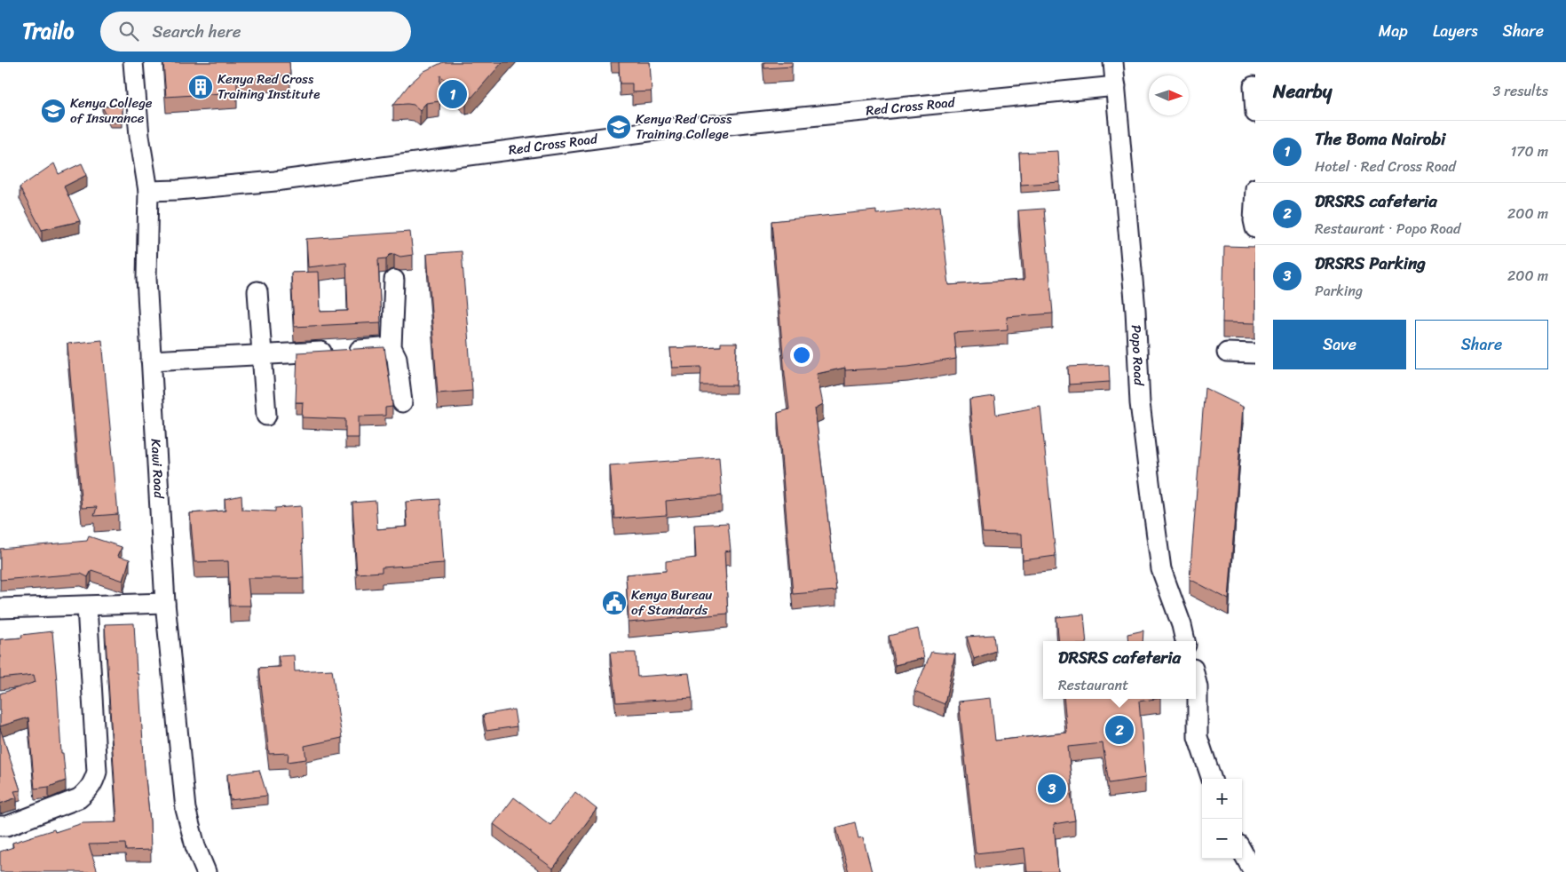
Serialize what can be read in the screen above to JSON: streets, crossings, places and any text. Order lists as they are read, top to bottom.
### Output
{
  "streets": {
    "street": ["Red Cross Road", "Popo Road", "Kawi Road"]
  },
  "crossings": [
    ["Red Cross Road", "Popo Road"],
    ["Red Cross Road", "Kawi Road"]
  ],
  "places": {
    "building": ["Kenya Red Cross Training Institute"],
    "school or university": ["Kenya College of Insurance", "Kenya Red Cross Training College"],
    "public building": ["Kenya Bureau of Standards"]
  },
  "north": "right",
  "page": {
    "header": "Trailo",
    "search": "Search here",
    "nav": ["Map", "Layers", "Share"],
    "heading": ["Nearby", "3 results"],
    "pins": ["1", "2", "3"],
    "list": [
      {
        "mark": "1",
        "name": "The Boma Nairobi",
        "note": "Hotel · Red Cross Road",
        "value": "170 m"
      },
      {
        "mark": "2",
        "name": "DRSRS cafeteria",
        "note": "Restaurant · Popo Road",
        "value": "200 m"
      },
      {
        "mark": "3",
        "name": "DRSRS Parking",
        "note": "Parking",
        "value": "200 m"
      }
    ],
    "buttons": ["Save", "Share"],
    "popup": ["DRSRS cafeteria", "Restaurant"],
    "map_buttons": ["+", "−"]
  }
}
